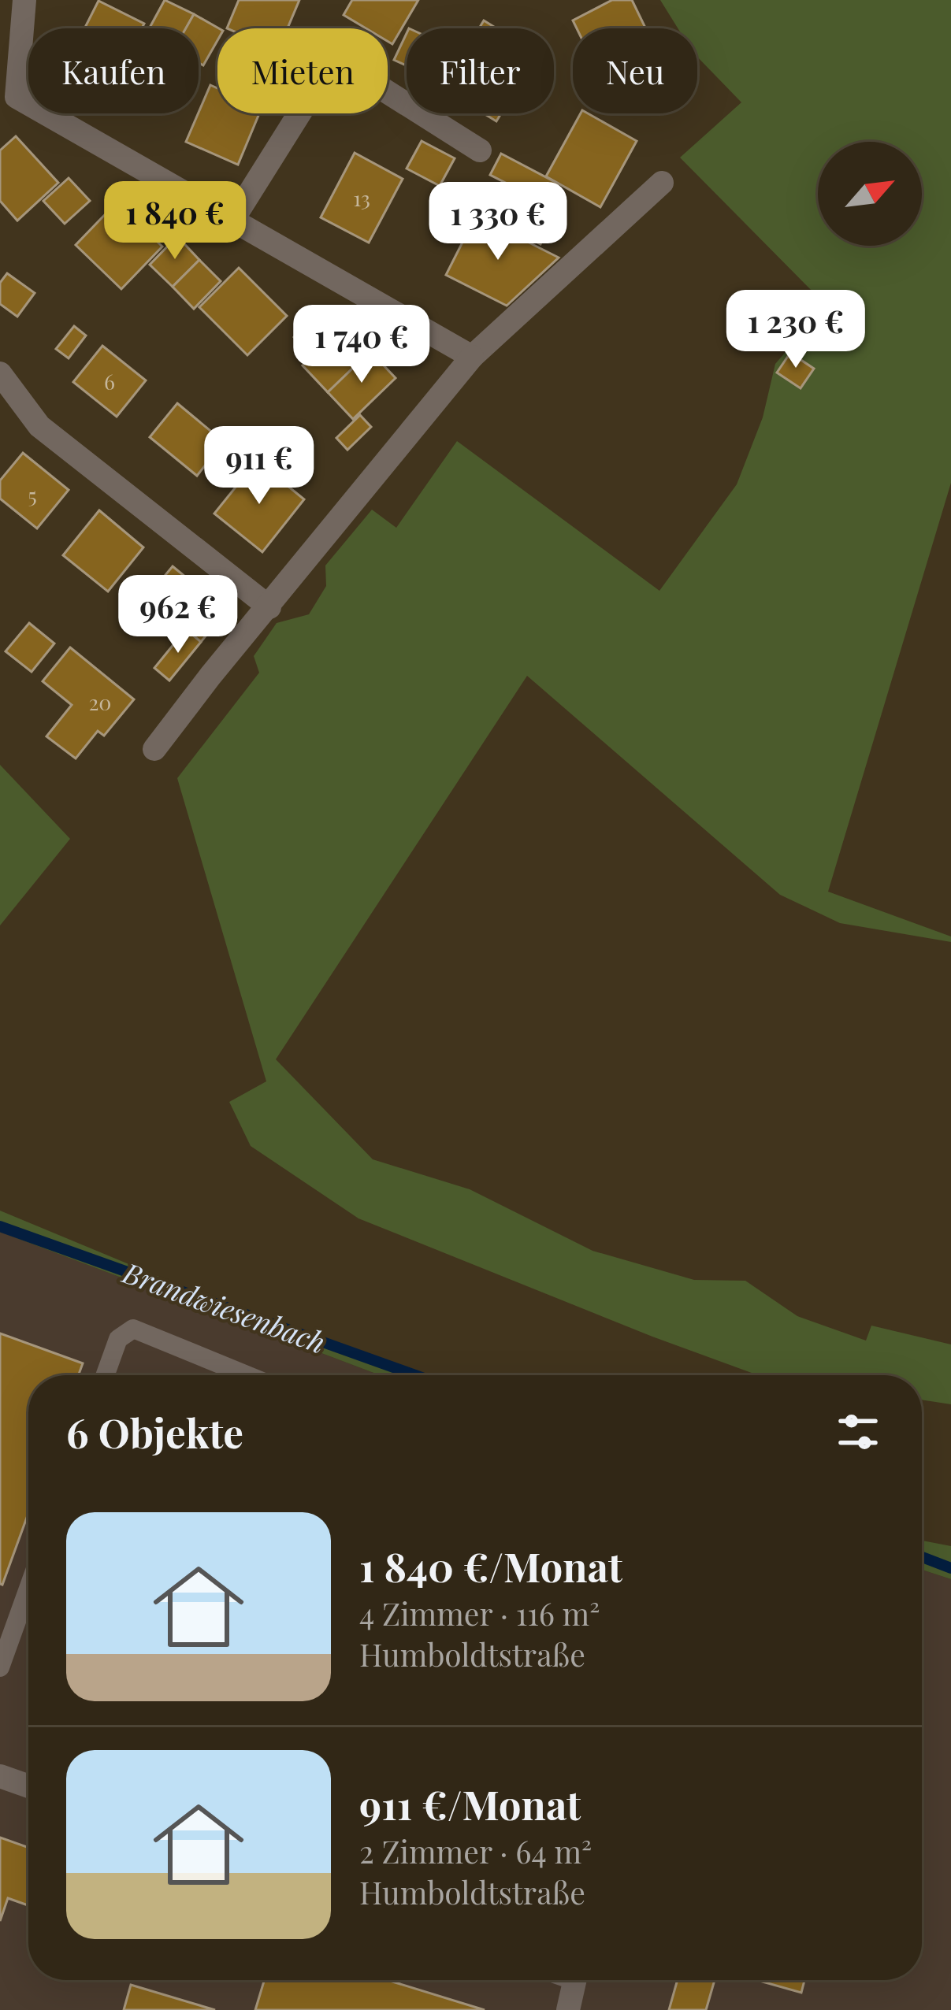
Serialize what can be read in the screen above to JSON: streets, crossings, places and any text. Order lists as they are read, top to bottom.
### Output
{
  "water": ["Brandwiesenbach"],
  "house_numbers": [
    "13",
    "6",
    "5",
    "20"
  ],
  "north": "top right",
  "page": {
    "chip": [
      "Kaufen",
      "Mieten",
      "Filter",
      "Neu"
    ],
    "price": [
      "1 840 €",
      "1 330 €",
      "1 230 €",
      "1 740 €",
      "911 €",
      "962 €"
    ],
    "heading": "6 Objekte",
    "list": [
      {
        "name": "1 840 €/Monat",
        "note": "4 Zimmer · 116 m² · Humboldtstraße"
      },
      {
        "name": "911 €/Monat",
        "note": "2 Zimmer · 64 m² · Humboldtstraße"
      }
    ]
  }
}
